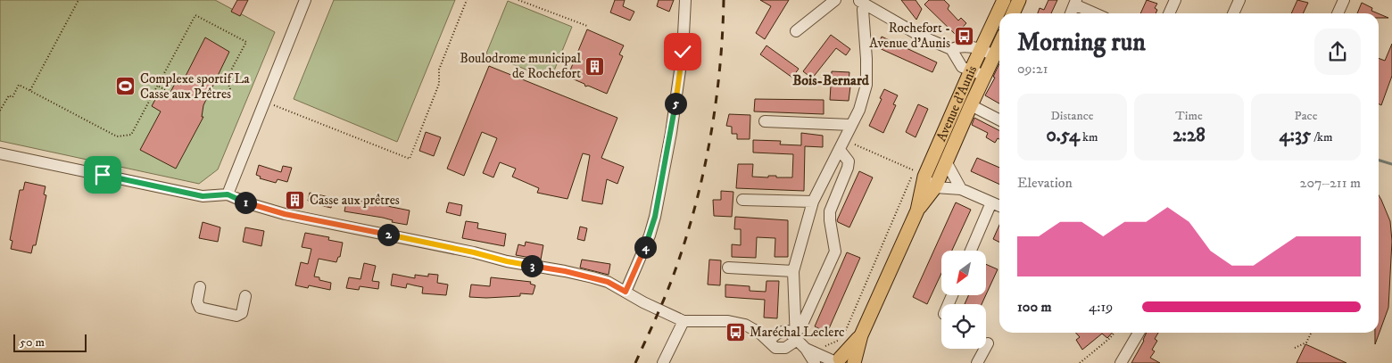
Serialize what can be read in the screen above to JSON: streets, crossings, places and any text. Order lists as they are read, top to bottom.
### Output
{
  "streets": {
    "main road": ["Avenue d'Aunis"]
  },
  "districts": ["Bois-Bernard"],
  "places": {
    "bus stop": ["Rochefort - Avenue d'Aunis", "Maréchal Leclerc"],
    "building": ["Boulodrome municipal de Rochefort", "Casse aux prêtres"],
    "sports": ["Complexe sportif La Casse aux Prêtres"]
  },
  "scale_bar": "50 m",
  "north": "bottom left",
  "page": {
    "heading": ["Morning run", "09:21"],
    "stats": [
      ["Distance", "0.54 km"],
      ["Time", "2:28"],
      ["Pace", "4:35 /km"]
    ],
    "pins": [
      "5",
      "1",
      "2",
      "4",
      "3"
    ],
    "chart": ["Elevation", "207–211 m"],
    "list": [
      {
        "name": "100 m",
        "note": "4:19"
      }
    ],
    "scale": "50 m"
  }
}
